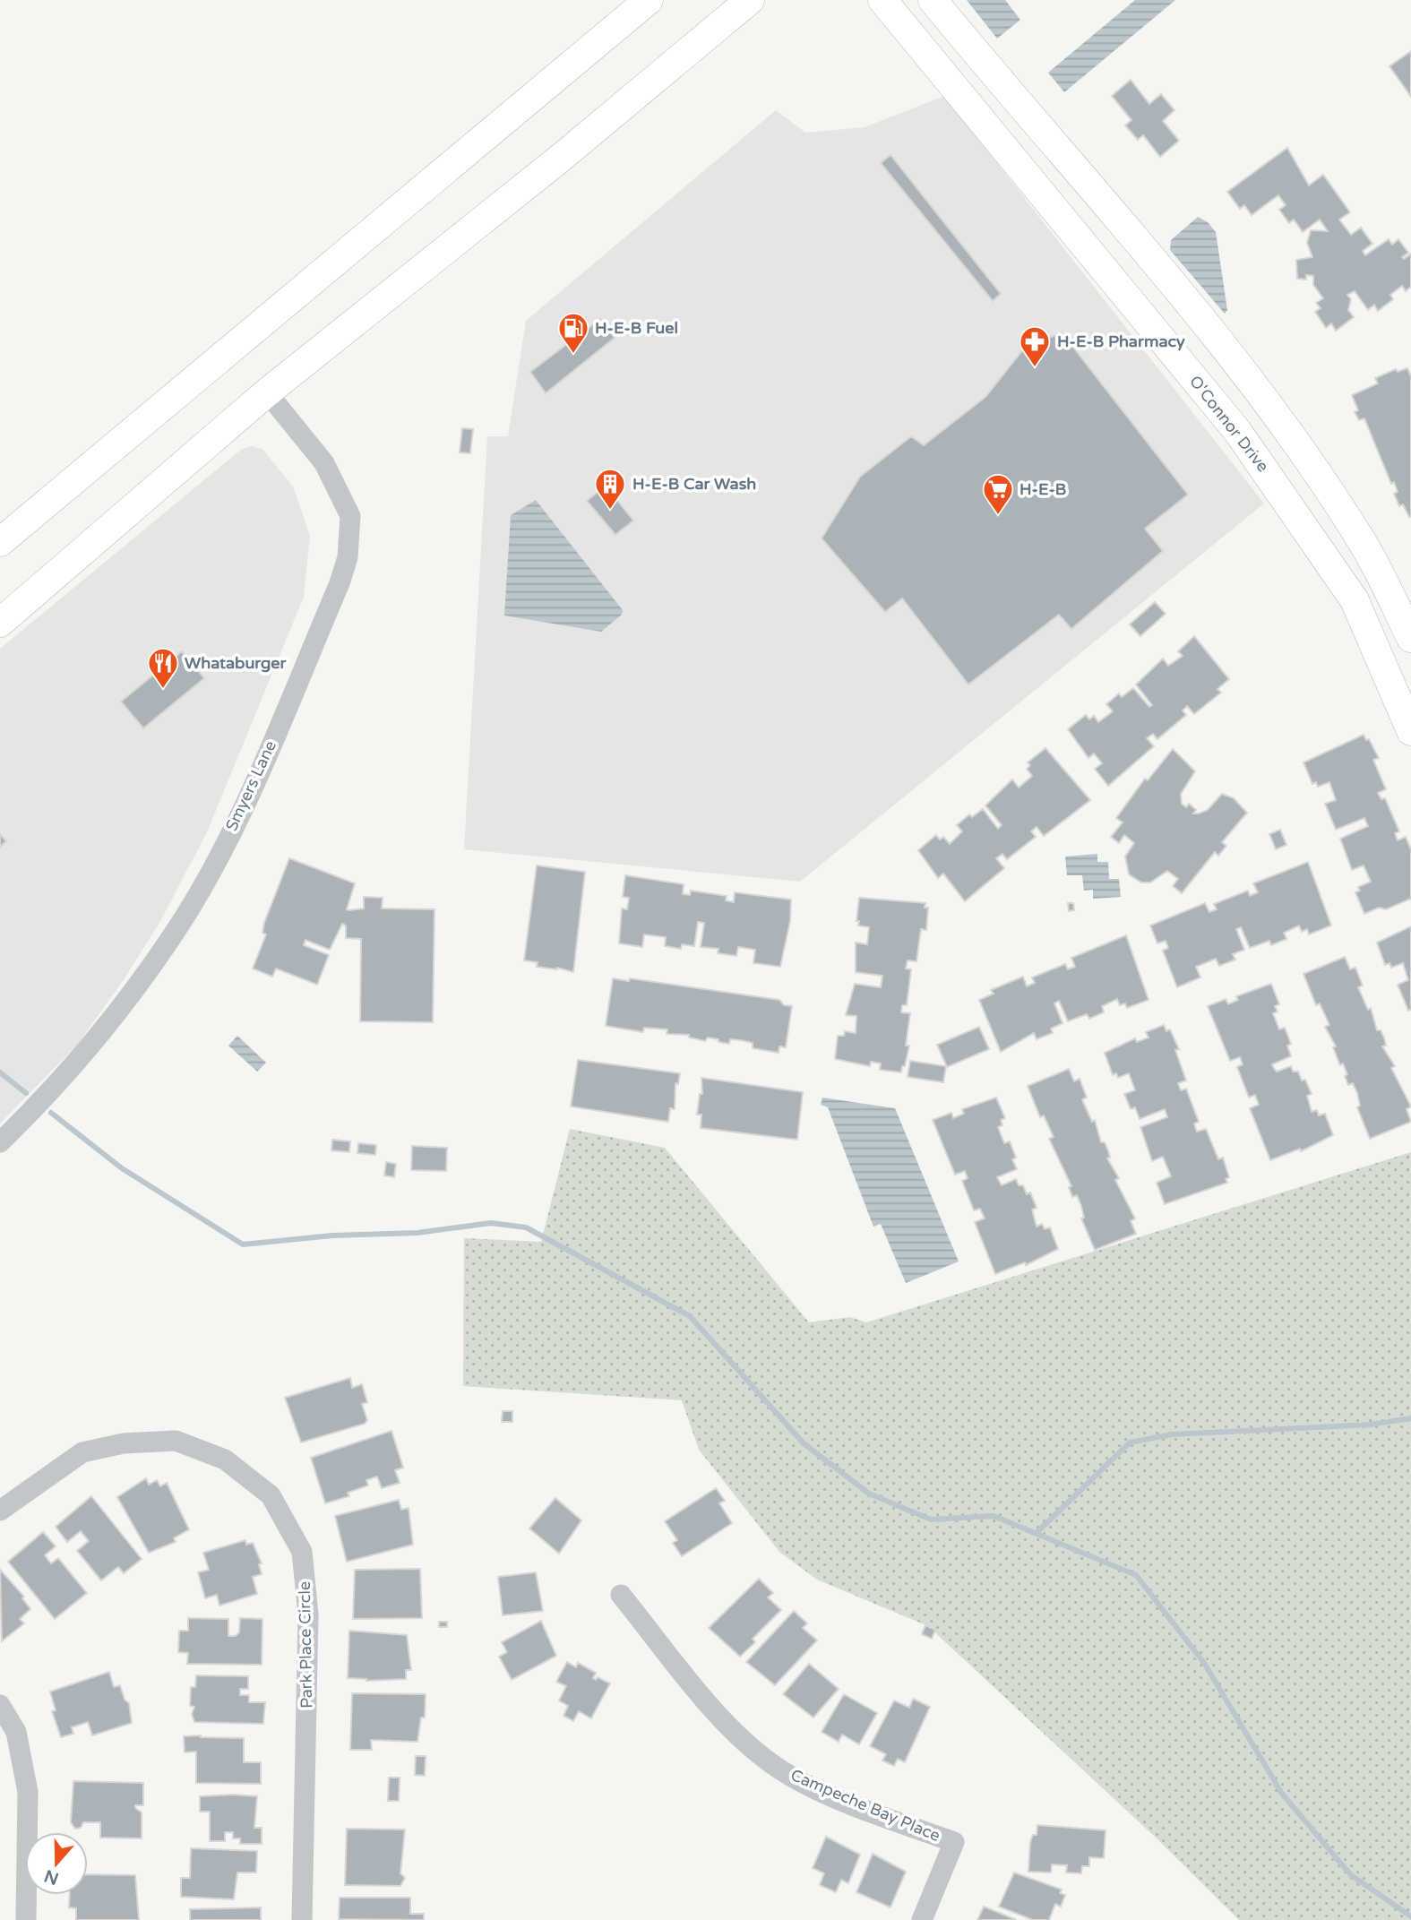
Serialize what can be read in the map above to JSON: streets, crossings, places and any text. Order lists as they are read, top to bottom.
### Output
{
  "streets": {
    "main road": ["O'Connor Drive"],
    "street": ["Smyers Lane", "Park Place Circle", "Campeche Bay Place"]
  },
  "places": {
    "fuel station": ["H-E-B Fuel"],
    "pharmacy": ["H-E-B Pharmacy"],
    "building": ["H-E-B Car Wash"],
    "supermarket": ["H-E-B"],
    "restaurant": ["Whataburger"]
  },
  "north": "bottom"
}
